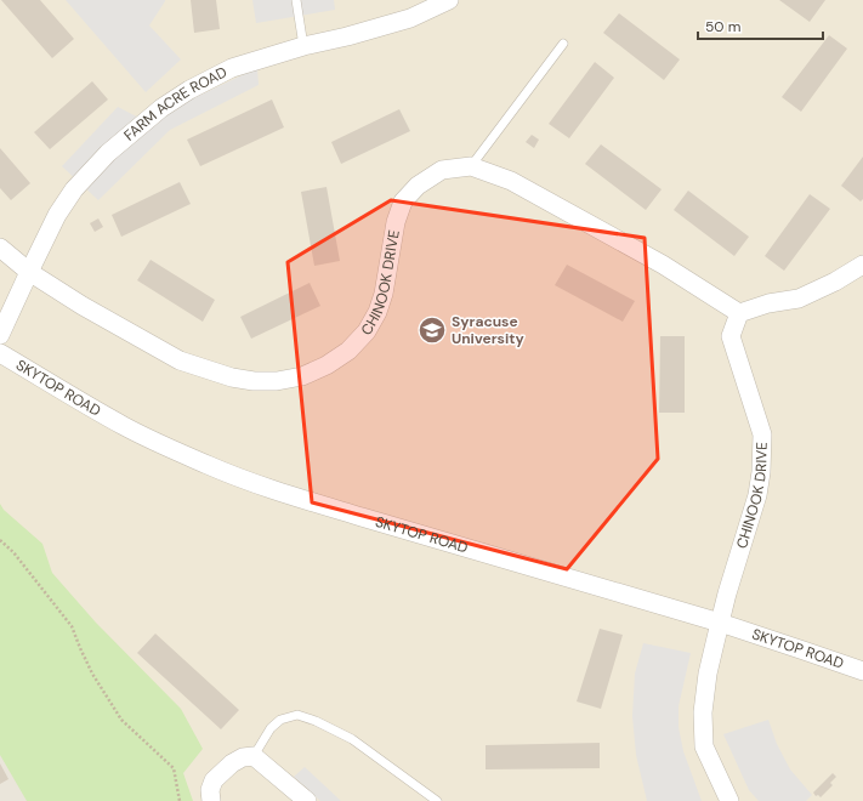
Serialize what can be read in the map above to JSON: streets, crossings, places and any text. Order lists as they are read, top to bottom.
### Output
{
  "streets": {
    "street": ["FARM ACRE ROAD", "CHINOOK DRIVE", "SKYTOP ROAD"]
  },
  "crossings": [
    ["FARM ACRE ROAD", "CHINOOK DRIVE"],
    ["CHINOOK DRIVE", "SKYTOP ROAD"]
  ],
  "places": {
    "school or university": ["Syracuse University"]
  },
  "scale_bar": "50 m"
}
